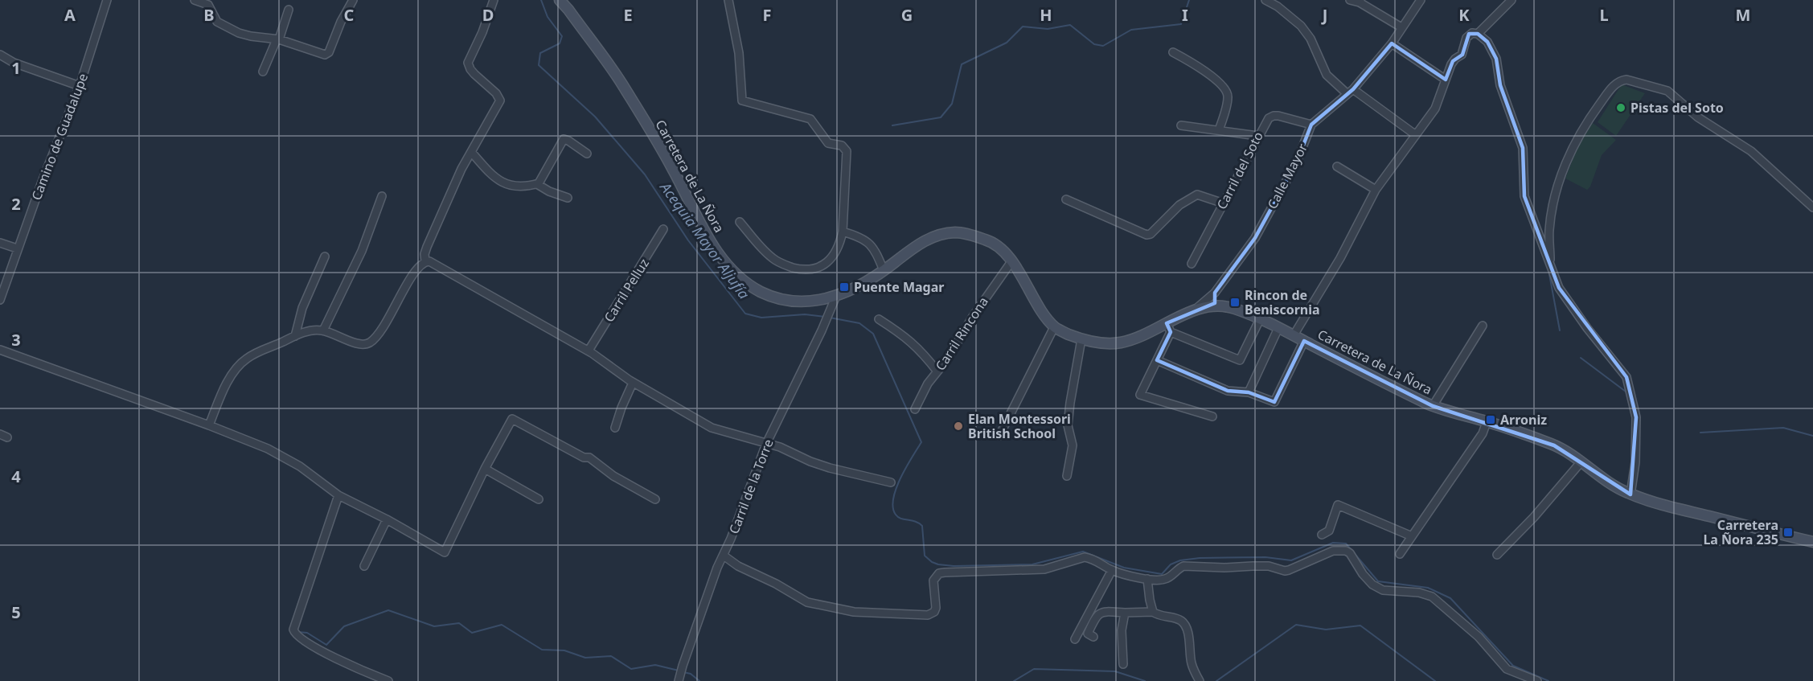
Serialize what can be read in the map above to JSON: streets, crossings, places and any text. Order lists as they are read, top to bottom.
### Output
{
  "streets": {
    "main road": ["Carretera de La Ñora"],
    "street": [
      "Camino de Guadalupe",
      "Carril del Soto",
      "Calle Mayor",
      "Carril Pelluz",
      "Carril Rincona",
      "Carril de la Torre"
    ]
  },
  "crossings": [
    ["Carril del Soto", "Calle Mayor"],
    ["Carretera de La Ñora", "Calle Mayor"],
    ["Carretera de La Ñora", "Carril Rincona"],
    ["Carretera de La Ñora", "Carril de la Torre"]
  ],
  "water": ["Acequia Mayor Aljufía"],
  "places": {
    "other": ["Pistas del Soto", "Elan Montessori British School"],
    "transit": [
      "Puente Magar",
      "Rincon de Beniscornia",
      "Arroniz",
      "Carretera La Ñora 235"
    ]
  },
  "grid": {
    "columns": [
      "A",
      "B",
      "C",
      "D",
      "E",
      "F",
      "G",
      "H",
      "I",
      "J",
      "K",
      "L",
      "M"
    ],
    "rows": [
      "1",
      "2",
      "3",
      "4",
      "5"
    ]
  }
}
